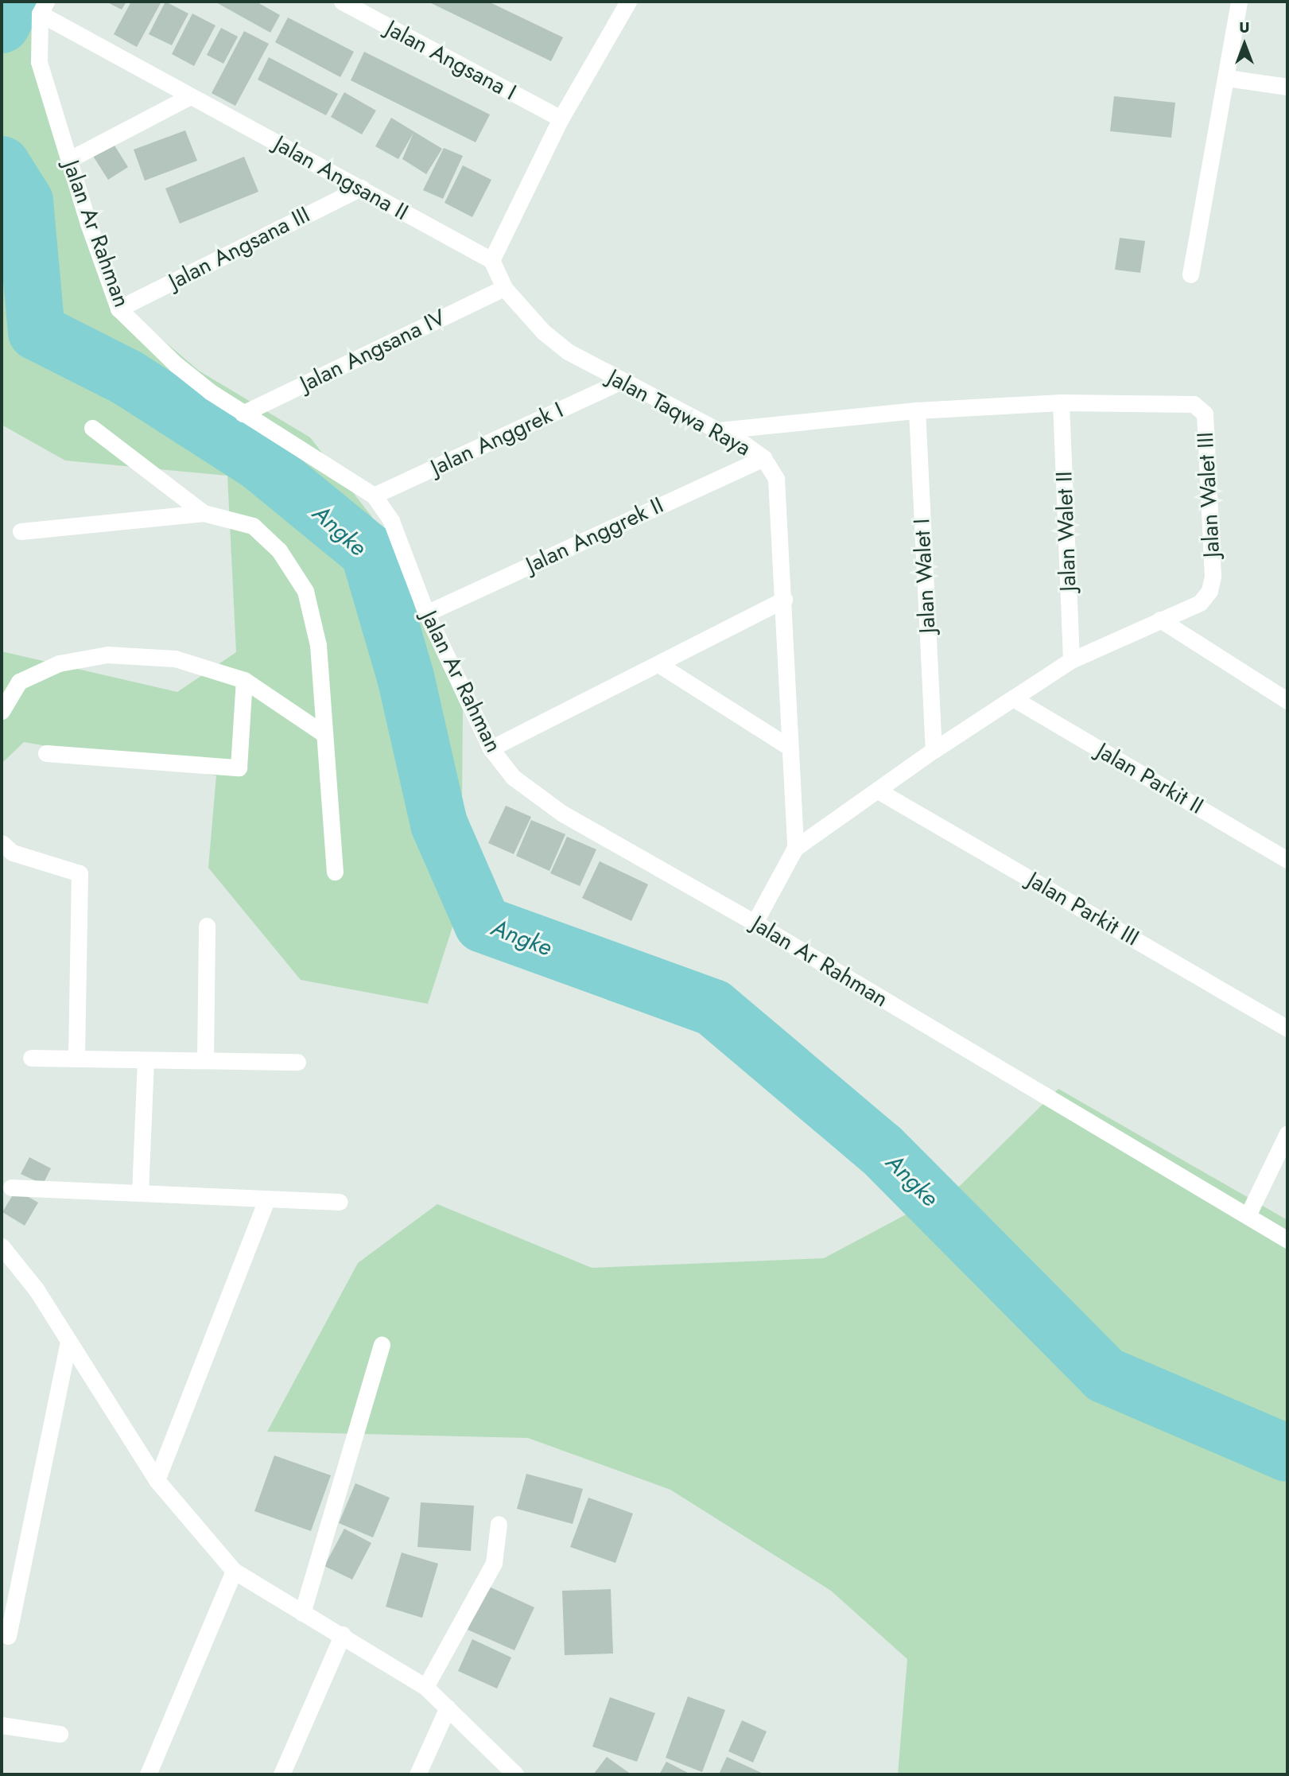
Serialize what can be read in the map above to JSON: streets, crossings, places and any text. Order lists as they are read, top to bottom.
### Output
{
  "streets": {
    "street": [
      "Jalan Angsana I",
      "Jalan Angsana II",
      "Jalan Ar Rahman",
      "Jalan Angsana III",
      "Jalan Angsana IV",
      "Jalan Taqwa Raya",
      "Jalan Anggrek I",
      "Jalan Walet III",
      "Jalan Walet II",
      "Jalan Anggrek II",
      "Jalan Walet I",
      "Jalan Parkit II",
      "Jalan Parkit III"
    ]
  },
  "crossings": [
    ["Jalan Angsana II", "Jalan Ar Rahman"],
    ["Jalan Angsana II", "Jalan Angsana III"],
    ["Jalan Angsana II", "Jalan Taqwa Raya"],
    ["Jalan Ar Rahman", "Jalan Angsana III"],
    ["Jalan Ar Rahman", "Jalan Angsana IV"],
    ["Jalan Ar Rahman", "Jalan Anggrek I"],
    ["Jalan Ar Rahman", "Jalan Anggrek II"],
    ["Jalan Angsana IV", "Jalan Taqwa Raya"],
    ["Jalan Taqwa Raya", "Jalan Anggrek I"],
    ["Jalan Taqwa Raya", "Jalan Anggrek II"],
    ["Jalan Walet III", "Jalan Walet II"]
  ],
  "water": ["Angke"],
  "north": "top"
}
